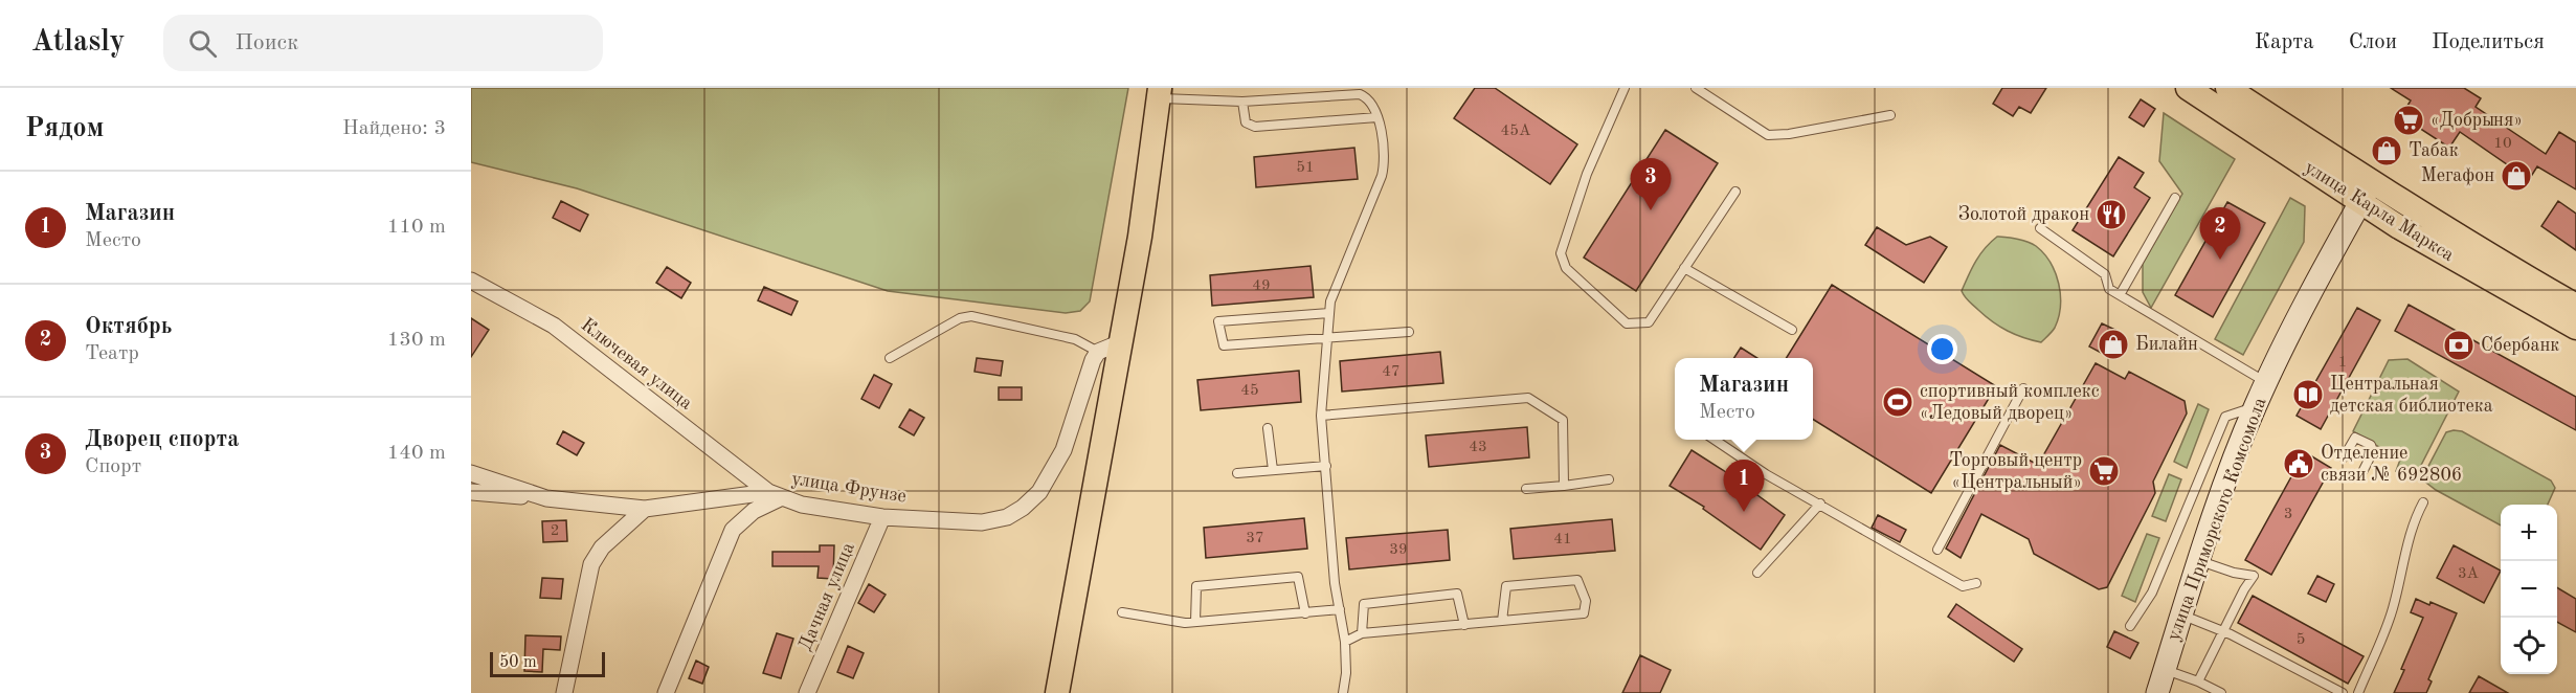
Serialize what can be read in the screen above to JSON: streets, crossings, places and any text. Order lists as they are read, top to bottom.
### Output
{
  "streets": {
    "main road": ["улица Карла Маркса"],
    "street": [
      "Ключевая улица",
      "улица Фрунзе",
      "улица Приморского Комсомола",
      "Дачная улица"
    ]
  },
  "crossings": [
    ["улица Карла Маркса", "улица Приморского Комсомола"],
    ["Ключевая улица", "улица Фрунзе"],
    ["улица Фрунзе", "Дачная улица"]
  ],
  "places": {
    "supermarket": ["«Добрыня»", "Торговый центр «Центральный»"],
    "shop": ["Табак", "Мегафон", "Билайн"],
    "restaurant": ["Золотой дракон"],
    "bank": ["Сбербанк"],
    "library": ["Центральная детская библиотека"],
    "sports": ["спортивный комплекс «Ледовый дворец»"],
    "public building": ["Отделение связи № 692806"]
  },
  "house_numbers": [
    "45А",
    "10",
    "51",
    "49",
    "1",
    "47",
    "45",
    "43",
    "3",
    "2",
    "37",
    "41",
    "39",
    "3А",
    "5"
  ],
  "scale_bar": "50 m",
  "page": {
    "header": "Atlasly",
    "search": "Поиск",
    "nav": ["Карта", "Слои", "Поделиться"],
    "heading": ["Рядом", "Найдено: 3"],
    "pins": ["3", "2", "1"],
    "list": [
      {
        "mark": "1",
        "name": "Магазин",
        "note": "Место",
        "value": "110 m"
      },
      {
        "mark": "2",
        "name": "Октябрь",
        "note": "Театр",
        "value": "130 m"
      },
      {
        "mark": "3",
        "name": "Дворец спорта",
        "note": "Спорт",
        "value": "140 m"
      }
    ],
    "popup": ["Магазин", "Место"],
    "map_buttons": ["+", "−"],
    "scale": "50 m"
  }
}
